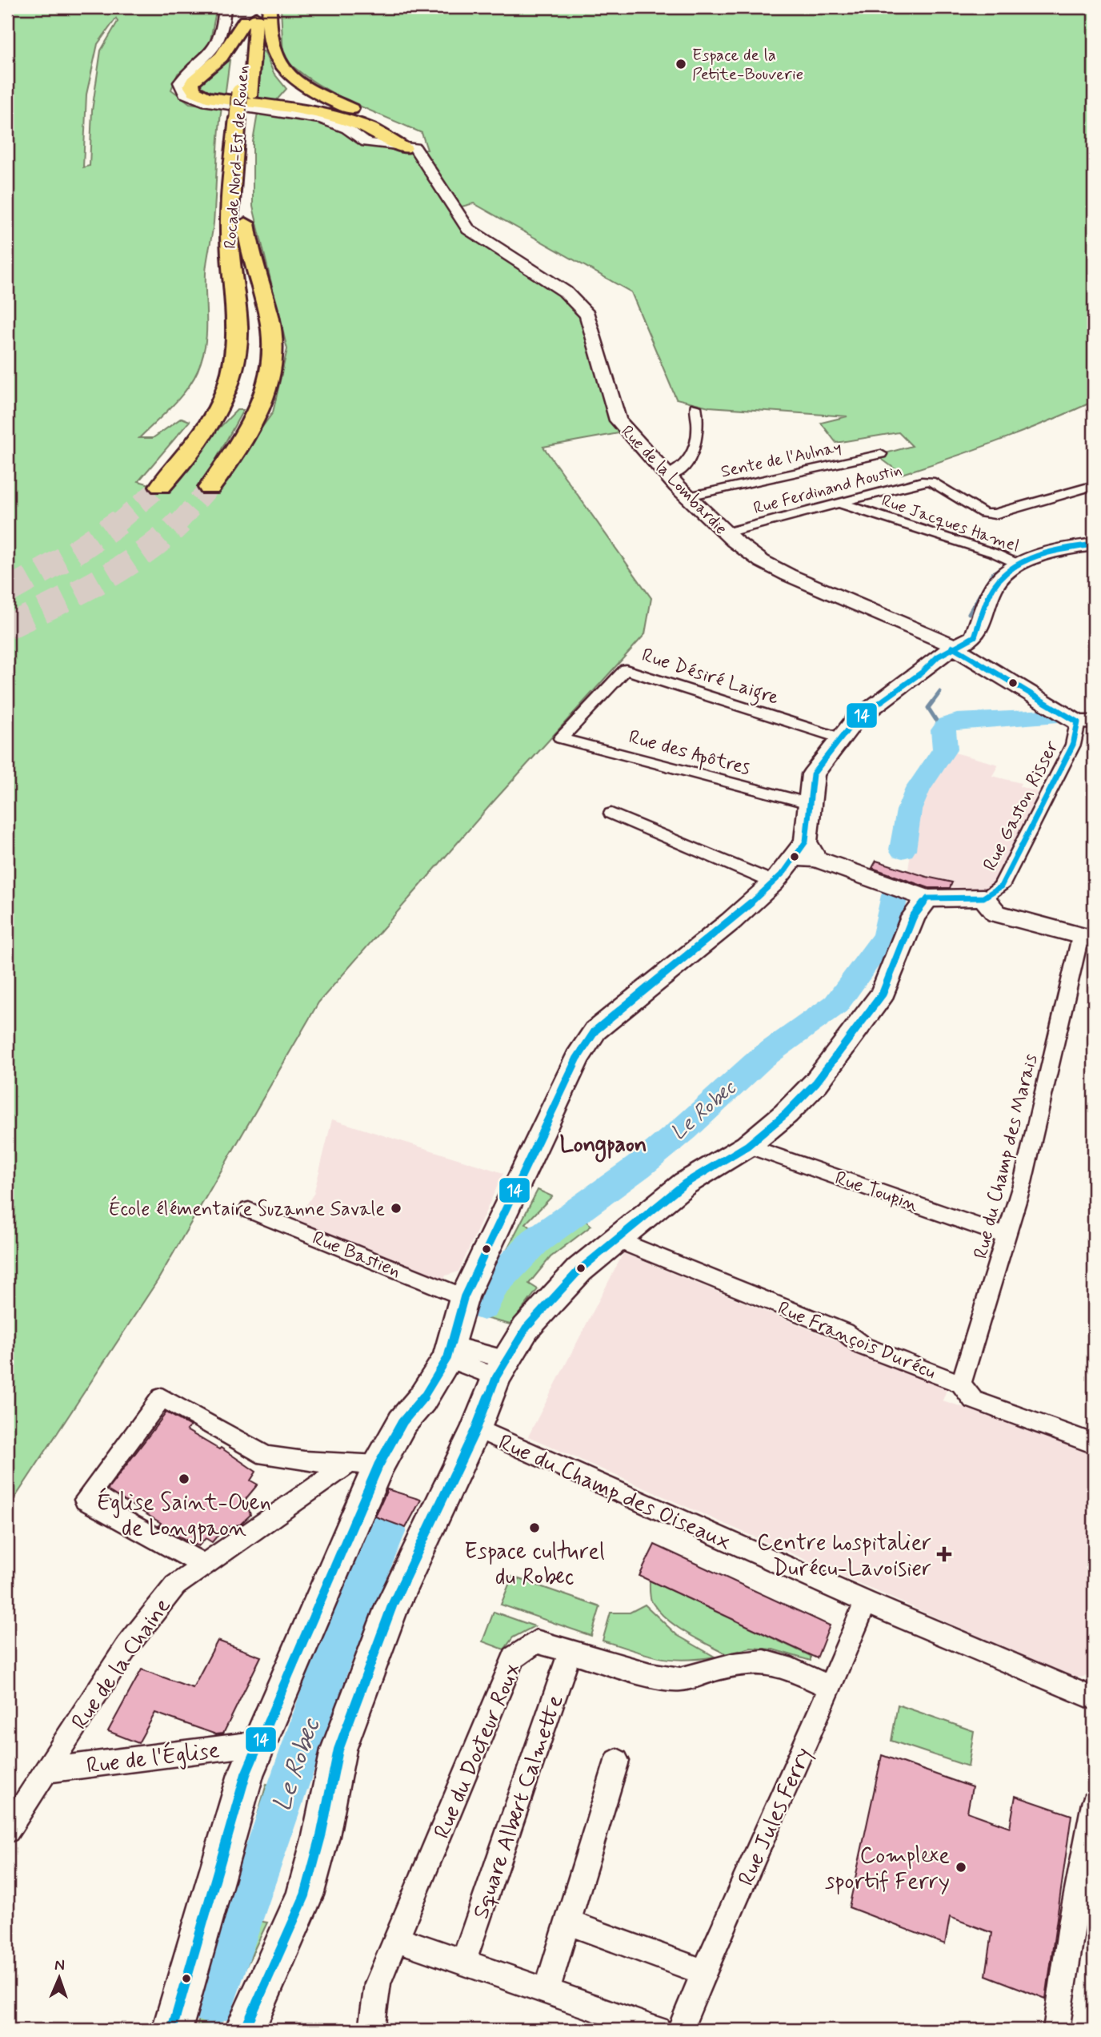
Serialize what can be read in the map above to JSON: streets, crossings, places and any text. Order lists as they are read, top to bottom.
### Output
{
  "streets": {
    "highway": ["Rocade Nord-Est de Rouen"],
    "main road": ["Rue de la Lombardie"],
    "street": [
      "Sente de l'Aulnay",
      "Rue Ferdinand Aoustin",
      "Rue Jacques Hamel",
      "Rue Désiré Laigre",
      "Rue des Apôtres",
      "Rue Gaston Risser",
      "Rue du Champ des Marais",
      "Rue Toupin",
      "Rue Bastien",
      "Rue François Durécu",
      "Rue du Champ des Oiseaux",
      "Rue de la Chaine",
      "Rue du Docteur Roux",
      "Rue de l'Église",
      "Square Albert Calmette",
      "Rue Jules Ferry"
    ]
  },
  "crossings": [
    ["Sente de l'Aulnay", "Rue de la Lombardie"],
    ["Rue de la Lombardie", "Rue Ferdinand Aoustin"],
    ["Rue de la Lombardie", "Rue Gaston Risser"],
    ["Rue Ferdinand Aoustin", "Rue Jacques Hamel"],
    ["Rue Désiré Laigre", "Rue des Apôtres"],
    ["Rue du Champ des Marais", "Rue Toupin"],
    ["Rue du Champ des Marais", "Rue François Durécu"],
    ["Rue du Champ des Oiseaux", "Rue Jules Ferry"],
    ["Rue de la Chaine", "Rue de l'Église"],
    ["Rue du Docteur Roux", "Square Albert Calmette"],
    ["Rue du Docteur Roux", "Rue Jules Ferry"]
  ],
  "districts": ["Longpaon"],
  "water": ["Le Robec"],
  "places": {
    "other": [
      "Espace de la Petite-Bouverie",
      "École élémentaire Suzanne Savale",
      "Église Saint-Ouen de Longpaon",
      "Espace culturel du Robec",
      "Complexe sportif Ferry"
    ],
    "health": ["Centre hospitalier Durécu-Lavoisier"]
  },
  "lines": ["transit line 14"],
  "north": "top"
}
